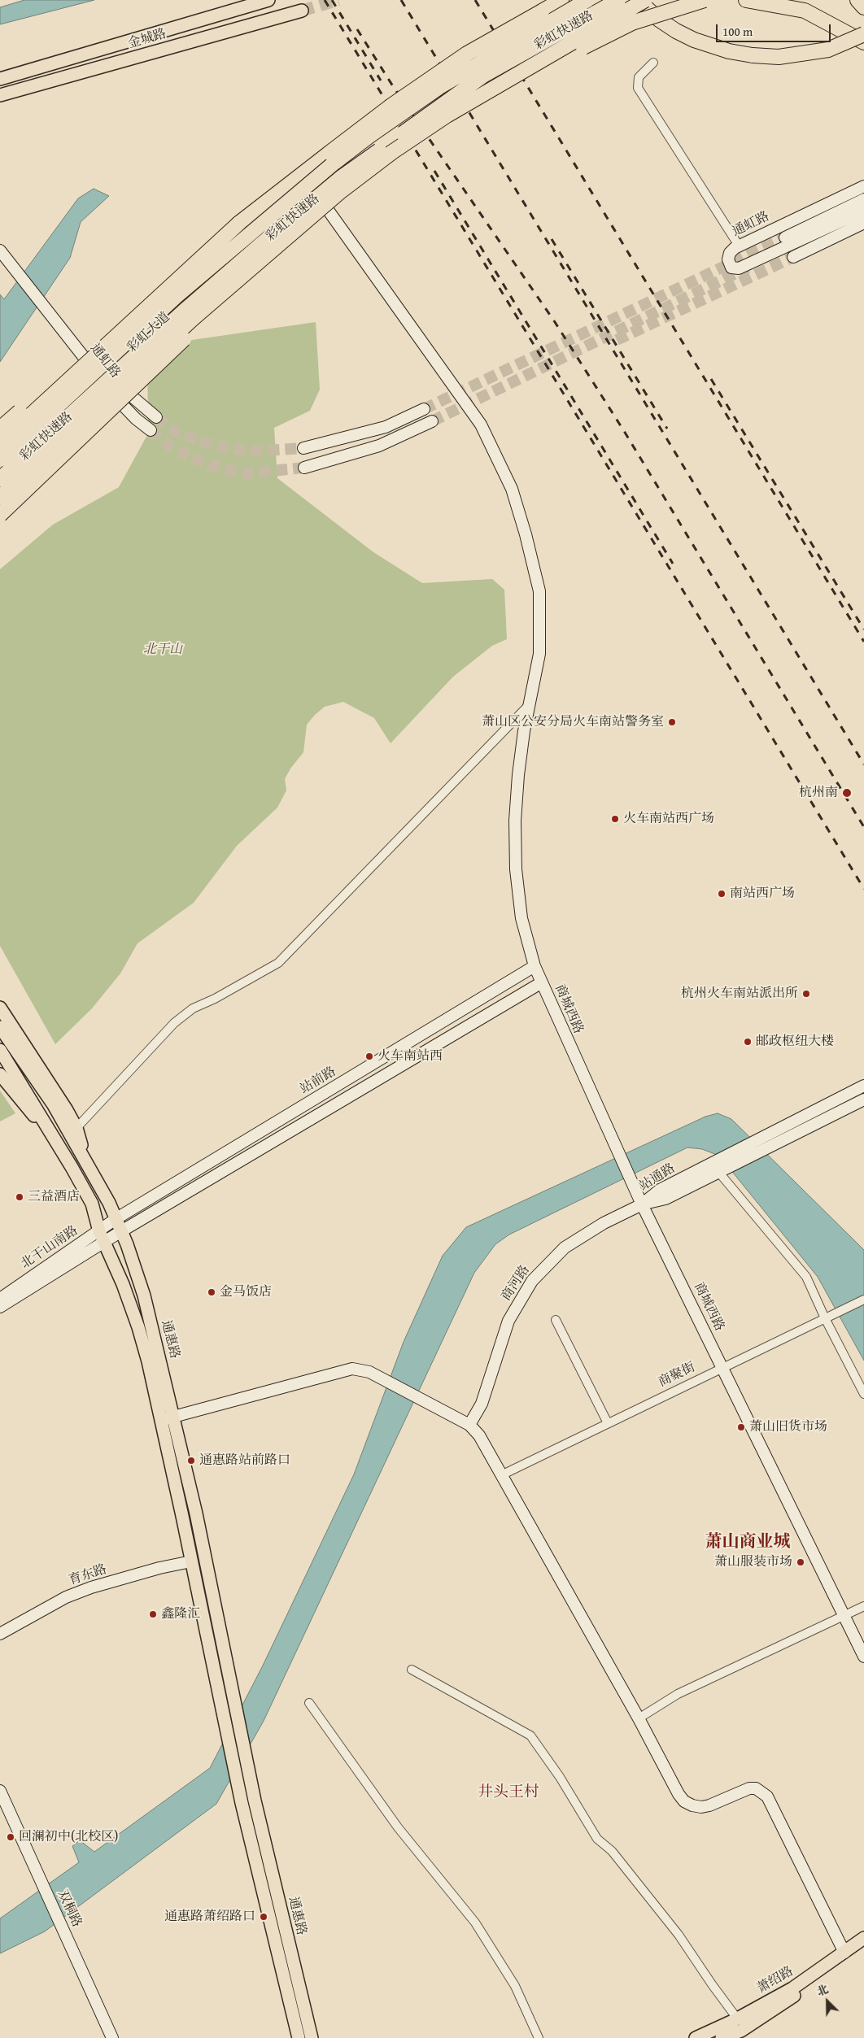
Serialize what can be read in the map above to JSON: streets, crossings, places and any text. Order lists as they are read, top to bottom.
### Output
{
  "streets": {
    "highway": ["彩虹快速路"],
    "main road": [
      "金城路",
      "通虹路",
      "彩虹大道",
      "商城西路",
      "站前路",
      "站通路",
      "北干山南路",
      "商河路",
      "通惠路",
      "育东路",
      "双桐路",
      "萧绍路"
    ],
    "street": ["商聚街"]
  },
  "crossings": [
    ["通虹路", "彩虹大道"],
    ["彩虹大道", "商城西路"],
    ["商城西路", "站前路"],
    ["商城西路", "站通路"],
    ["商城西路", "商河路"],
    ["商城西路", "商聚街"],
    ["站前路", "北干山南路"],
    ["站前路", "通惠路"],
    ["站通路", "商河路"],
    ["北干山南路", "通惠路"],
    ["通惠路", "育东路"]
  ],
  "districts": ["萧山商业城", "井头王村"],
  "parks": ["北干山"],
  "places": [
    "萧山区公安分局火车南站警务室",
    "杭州南",
    "火车南站西广场",
    "南站西广场",
    "杭州火车南站派出所",
    "邮政枢纽大楼",
    "火车南站西",
    "三益酒店",
    "金马饭店",
    "萧山旧货市场",
    "通惠路站前路口",
    "萧山服装市场",
    "鑫隆汇",
    "回澜初中(北校区)",
    "通惠路萧绍路口"
  ],
  "scale_bar": "100 m",
  "north": "top left"
}
